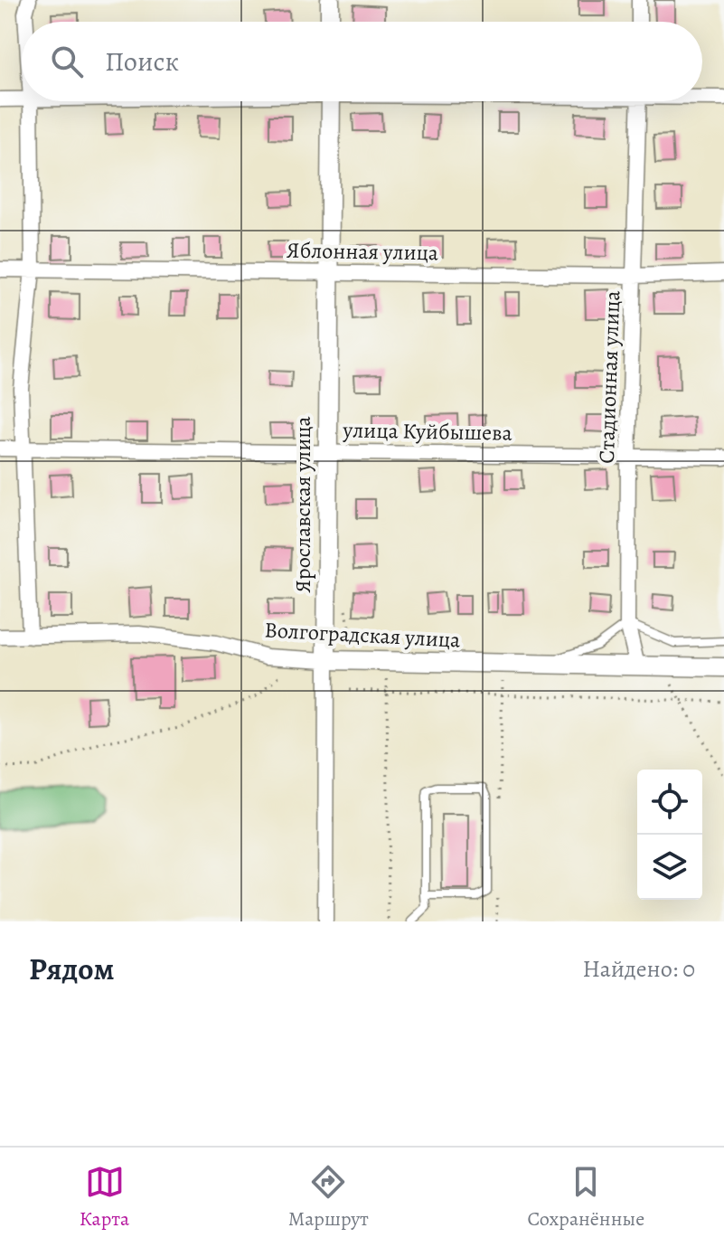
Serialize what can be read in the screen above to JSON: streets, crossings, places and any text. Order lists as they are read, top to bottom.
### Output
{
  "streets": {
    "street": [
      "Яблонная улица",
      "Стадионная улица",
      "улица Куйбышева",
      "Ярославская улица",
      "Волгоградская улица"
    ]
  },
  "crossings": [
    ["Яблонная улица", "Стадионная улица"],
    ["Яблонная улица", "Ярославская улица"],
    ["Стадионная улица", "улица Куйбышева"],
    ["Стадионная улица", "Волгоградская улица"],
    ["улица Куйбышева", "Ярославская улица"],
    ["Ярославская улица", "Волгоградская улица"]
  ],
  "page": {
    "search": "Поиск",
    "heading": ["Рядом", "Найдено: 0"],
    "nav": ["Карта", "Маршрут", "Сохранённые"]
  }
}
